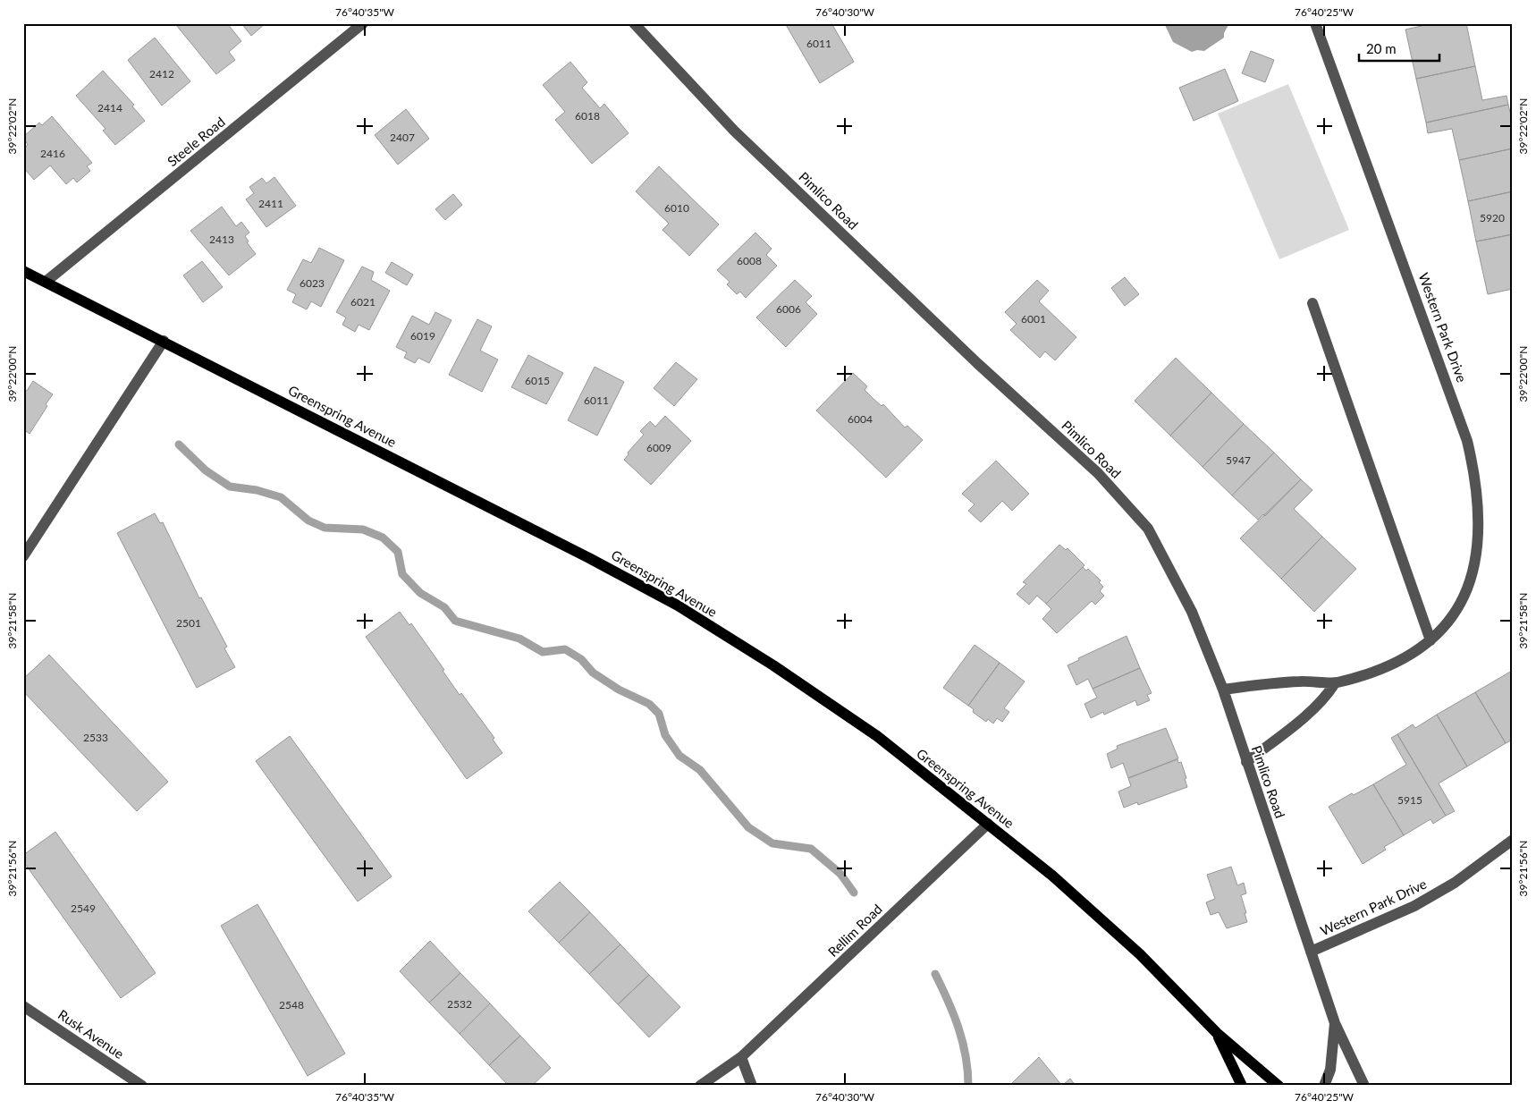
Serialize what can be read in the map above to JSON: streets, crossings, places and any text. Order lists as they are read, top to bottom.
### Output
{
  "streets": {
    "main road": ["Greenspring Avenue"],
    "street": [
      "Steele Road",
      "Pimlico Road",
      "Western Park Drive",
      "Rellim Road",
      "Rusk Avenue"
    ]
  },
  "crossings": [
    ["Steele Road", "Greenspring Avenue"],
    ["Pimlico Road", "Western Park Drive"],
    ["Greenspring Avenue", "Rellim Road"]
  ],
  "house_numbers": [
    "6011",
    "2412",
    "2414",
    "6018",
    "2407",
    "2416",
    "2411",
    "6010",
    "5920",
    "2413",
    "6008",
    "6023",
    "6021",
    "6006",
    "6001",
    "6019",
    "6015",
    "6011",
    "6004",
    "6009",
    "5947",
    "2501",
    "2533",
    "5915",
    "2549",
    "2532",
    "2548"
  ],
  "scale_bar": "20 m",
  "coordinates": [
    "76°40'35\"W",
    "76°40'30\"W",
    "76°40'25\"W",
    "39°22'02\"N",
    "39°22'00\"N",
    "39°21'58\"N",
    "39°21'56\"N"
  ]
}
